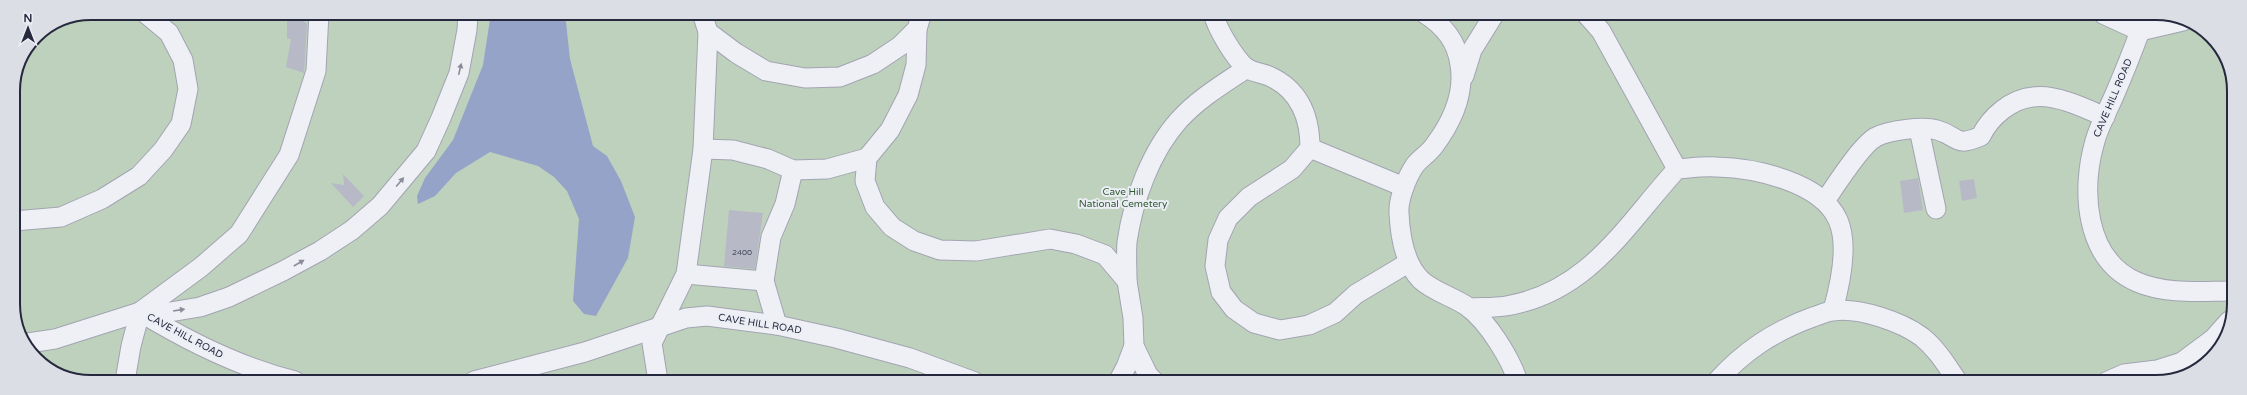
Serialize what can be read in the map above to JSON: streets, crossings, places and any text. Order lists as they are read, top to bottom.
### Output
{
  "streets": {
    "street": ["CAVE HILL ROAD"]
  },
  "parks": ["Cave Hill National Cemetery"],
  "house_numbers": ["2400"],
  "north": "top"
}
